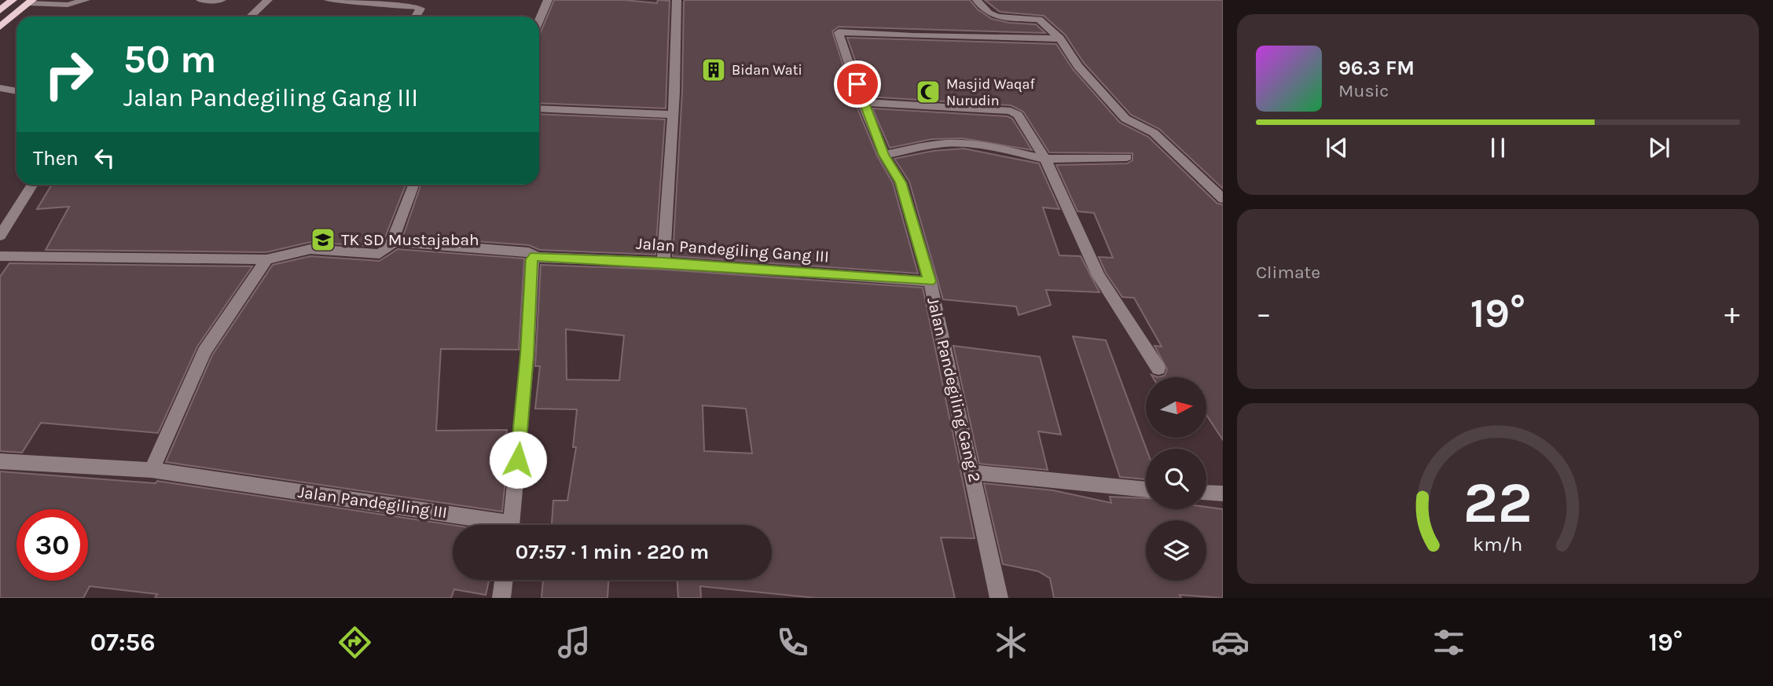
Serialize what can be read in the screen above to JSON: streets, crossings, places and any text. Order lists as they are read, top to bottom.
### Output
{
  "streets": {
    "street": ["Jalan Pandegiling Gang III", "Jalan Pandegiling Gang 2", "Jalan Pandegiling III"]
  },
  "crossings": [
    ["Jalan Pandegiling Gang III", "Jalan Pandegiling Gang 2"],
    ["Jalan Pandegiling Gang III", "Jalan Pandegiling III"]
  ],
  "places": {
    "building": ["Bidan Wati"],
    "mosque": ["Masjid Waqaf Nurudin"],
    "school or university": ["TK SD Mustajabah"]
  },
  "north": "right",
  "page": {
    "turn": ["50 m", "Jalan Pandegiling Gang III"],
    "song": ["96.3 FM", "Music"],
    "then": "Then",
    "tile": "Climate",
    "heat": ["−", "19°", "+"],
    "limit": "30",
    "trip": "07:57 · 1 min · 220 m",
    "tabs": ["07:56", "19°"],
    "gauge": ["22", "km/h"]
  }
}
